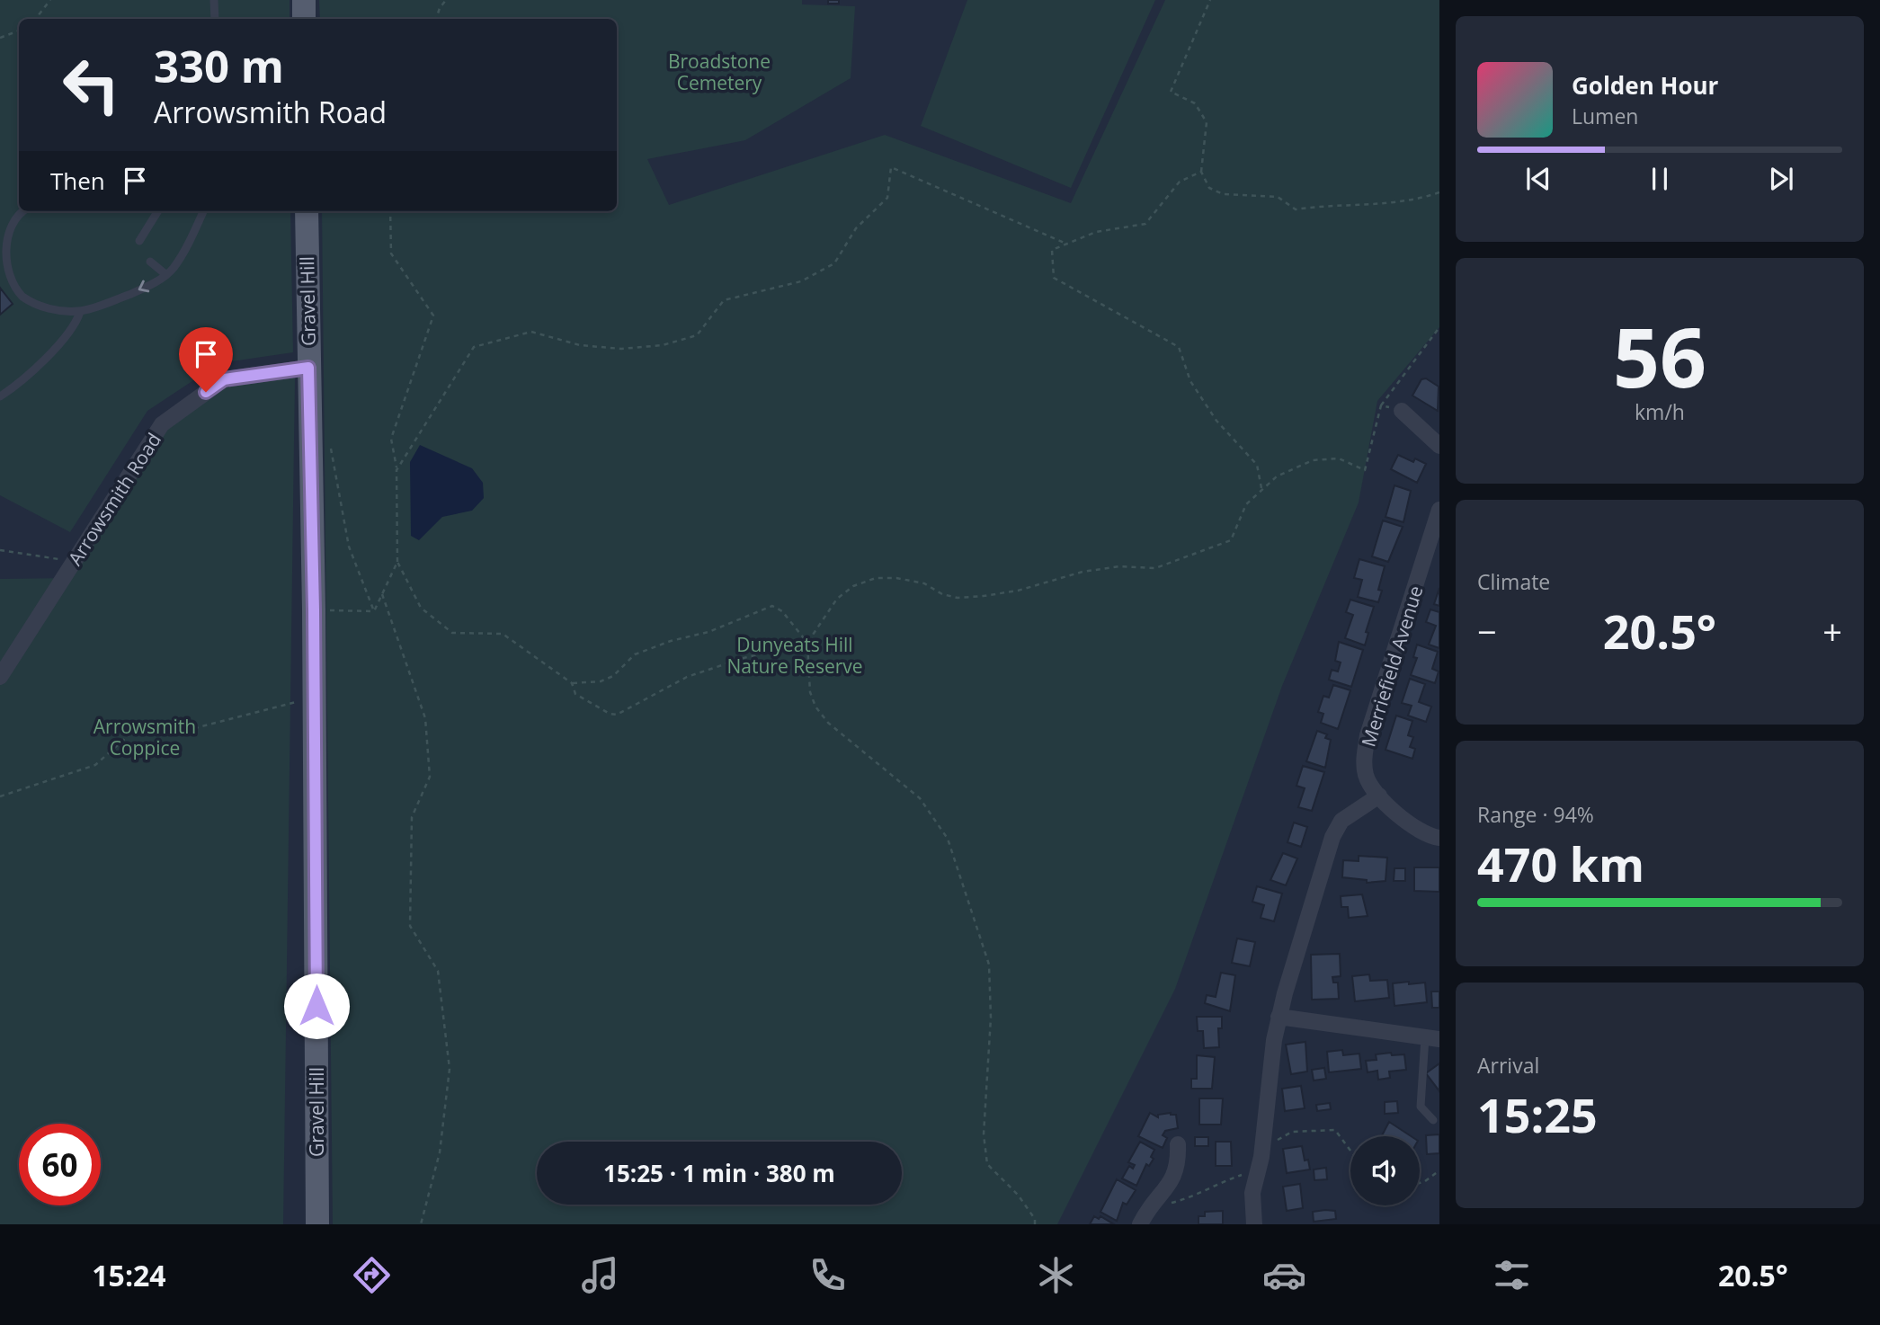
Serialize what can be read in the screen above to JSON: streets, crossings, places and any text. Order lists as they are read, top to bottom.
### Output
{
  "streets": {
    "main road": ["Gravel Hill"],
    "street": ["Arrowsmith Road", "Merriefield Avenue"]
  },
  "crossings": [
    ["Gravel Hill", "Arrowsmith Road"]
  ],
  "parks": ["Broadstone Cemetery", "Dunyeats Hill Nature Reserve", "Arrowsmith Coppice"],
  "page": {
    "turn": ["330 m", "Arrowsmith Road"],
    "song": ["Golden Hour", "Lumen"],
    "then": "Then",
    "tile": [
      ["56", "km/h"],
      "Climate",
      ["Range · 94%", "470 km"],
      ["Arrival", "15:25"]
    ],
    "heat": ["−", "20.5°", "+"],
    "limit": "60",
    "trip": "15:25 · 1 min · 380 m",
    "tabs": ["15:24", "20.5°"]
  }
}
